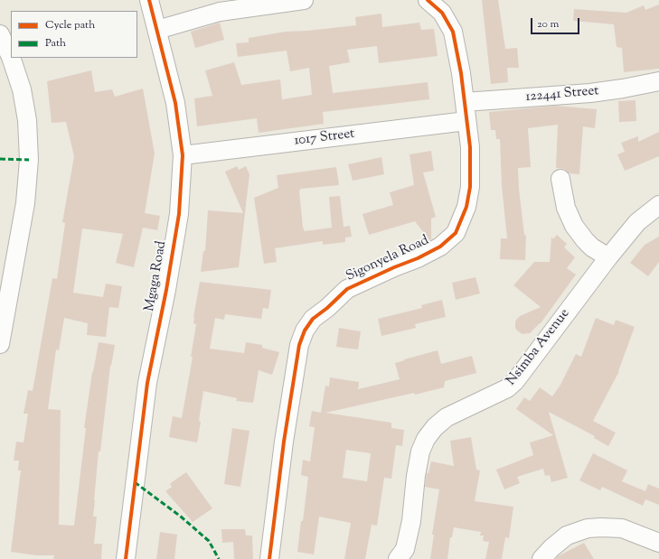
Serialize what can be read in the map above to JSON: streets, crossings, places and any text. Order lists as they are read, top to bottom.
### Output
{
  "streets": {
    "street": [
      "122441 Street",
      "1017 Street",
      "Sigonyela Road",
      "Mgaga Road",
      "Nsimba Avenue"
    ]
  },
  "crossings": [
    ["122441 Street", "Sigonyela Road"],
    ["1017 Street", "Sigonyela Road"],
    ["1017 Street", "Mgaga Road"]
  ],
  "legend": ["Cycle path", "Path"],
  "scale_bar": "20 m"
}
